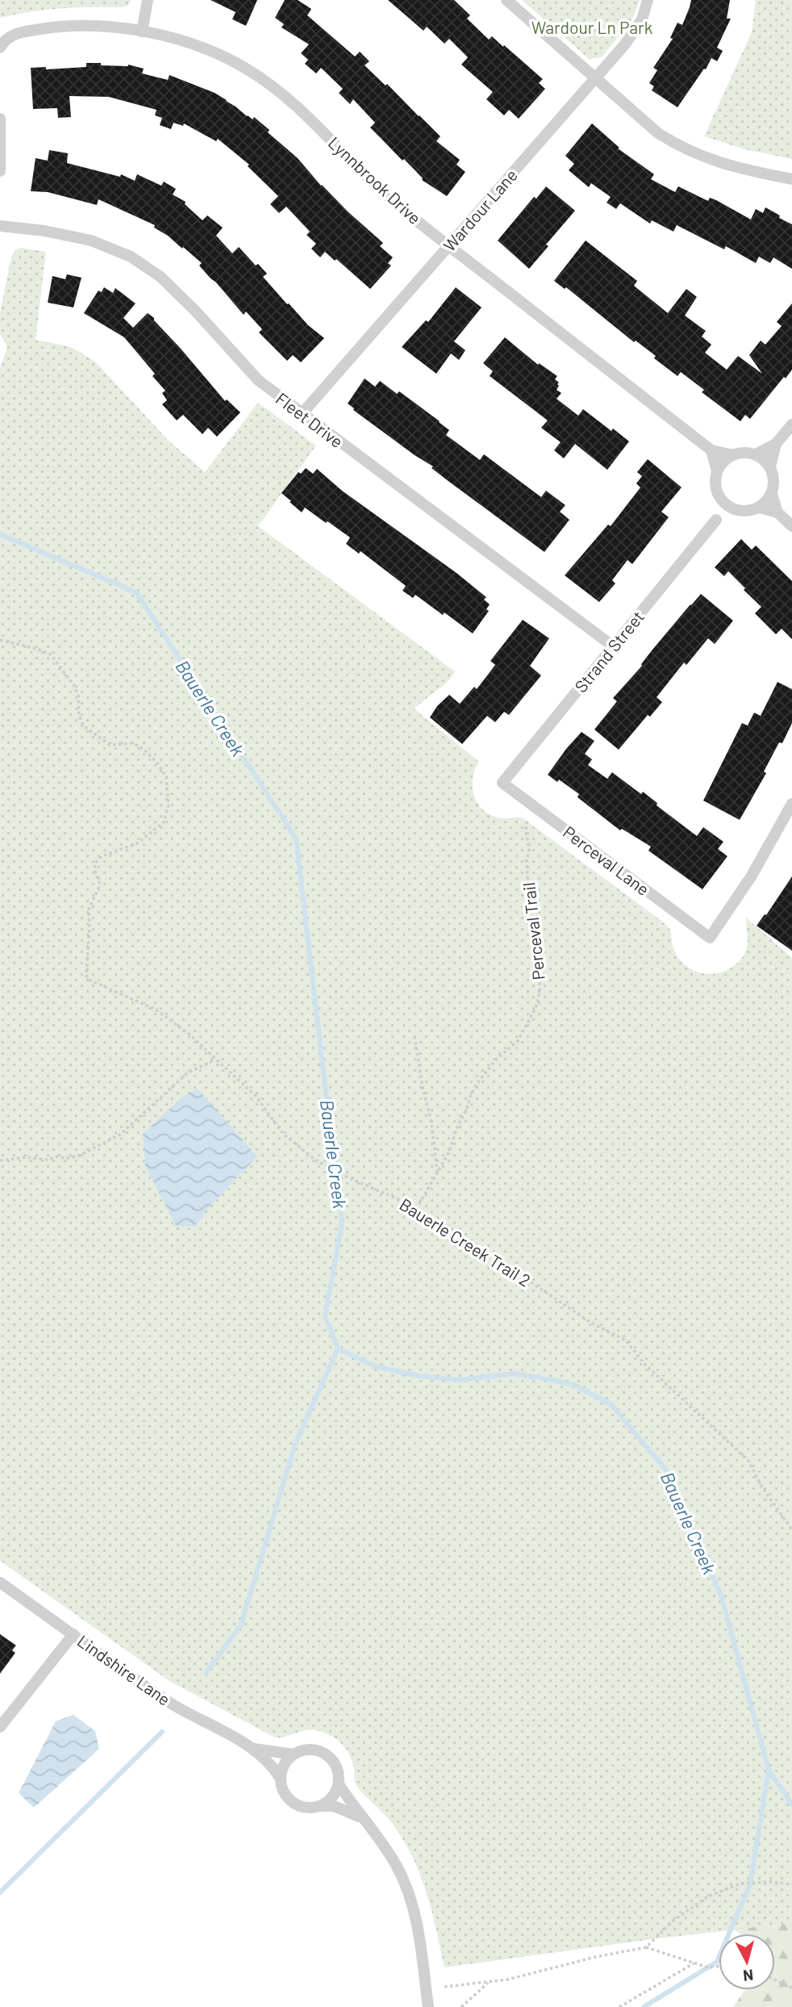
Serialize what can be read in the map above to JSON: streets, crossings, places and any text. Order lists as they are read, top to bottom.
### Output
{
  "streets": {
    "street": [
      "Lynnbrook Drive",
      "Wardour Lane",
      "Fleet Drive",
      "Strand Street",
      "Perceval Lane",
      "Lindshire Lane"
    ],
    "path": ["Perceval Trail", "Bauerle Creek Trail 2"]
  },
  "crossings": [
    ["Lynnbrook Drive", "Wardour Lane"],
    ["Lynnbrook Drive", "Strand Street"],
    ["Wardour Lane", "Fleet Drive"],
    ["Fleet Drive", "Strand Street"],
    ["Strand Street", "Perceval Lane"],
    ["Perceval Trail", "Bauerle Creek Trail 2"]
  ],
  "water": ["Bauerle Creek"],
  "parks": ["Wardour Ln Park"],
  "north": "bottom"
}
